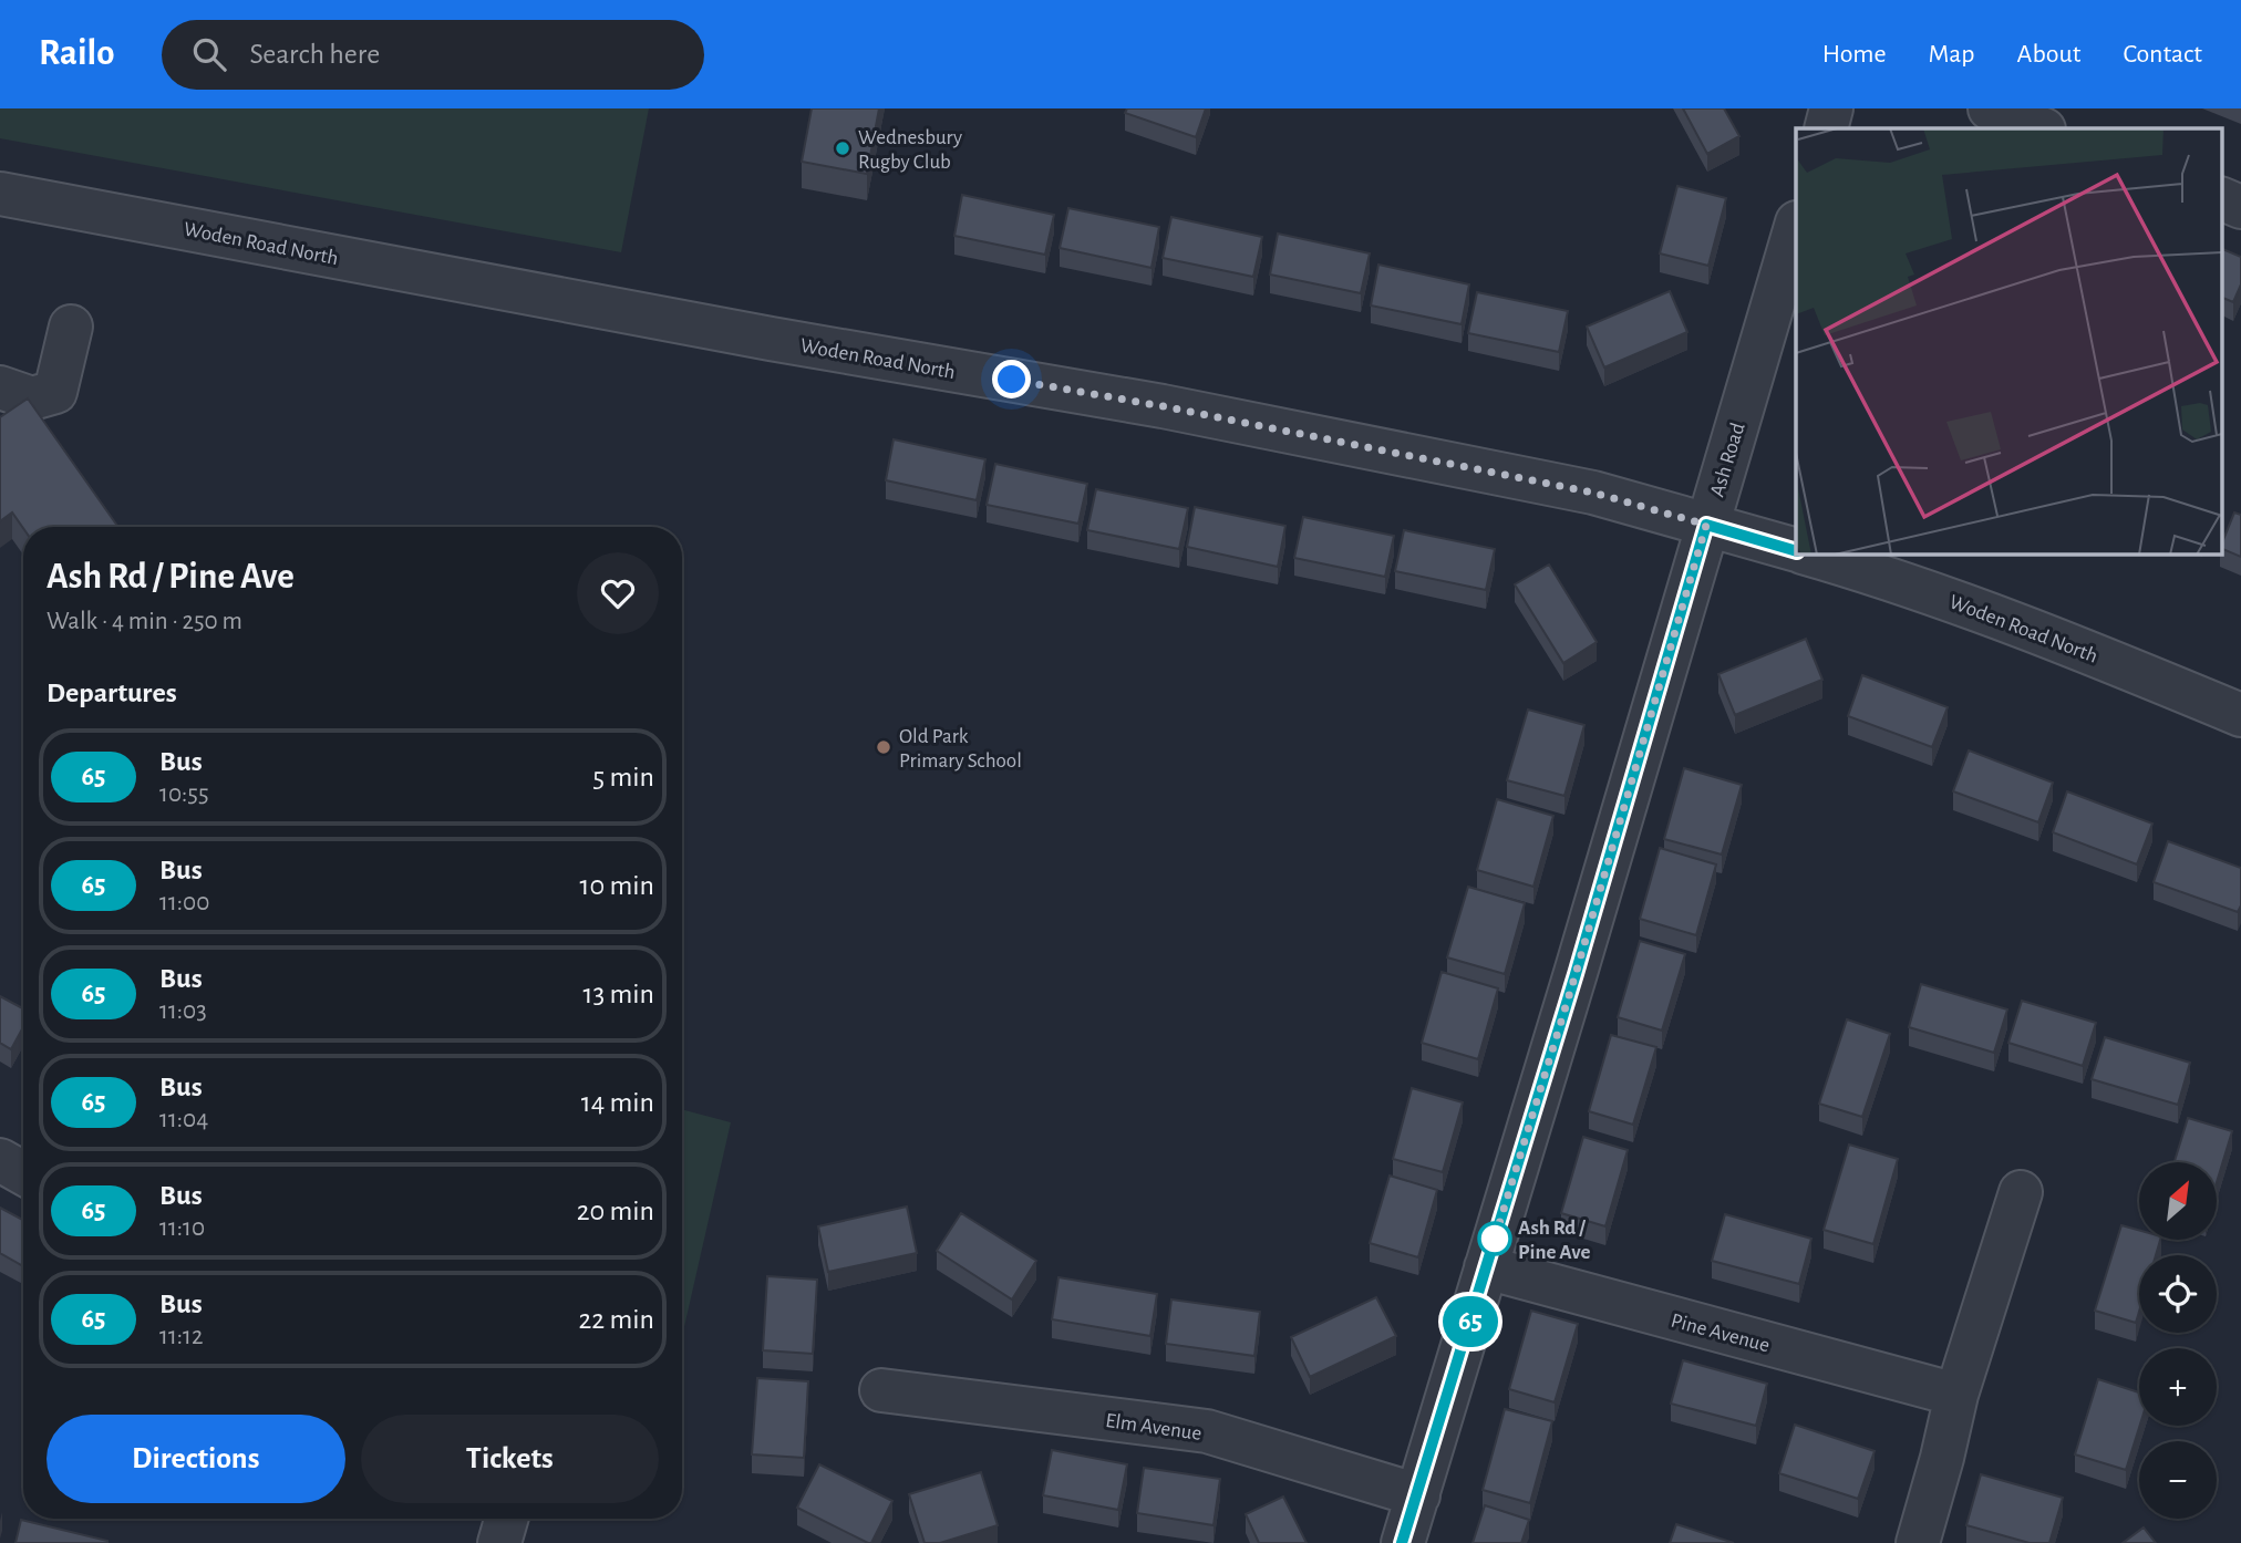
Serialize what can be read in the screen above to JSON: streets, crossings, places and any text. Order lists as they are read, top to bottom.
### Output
{
  "streets": {
    "street": [
      "Woden Road North",
      "Ash Road",
      "Pine Avenue",
      "Elm Avenue"
    ]
  },
  "crossings": [
    ["Woden Road North", "Ash Road"],
    ["Ash Road", "Pine Avenue"],
    ["Ash Road", "Elm Avenue"]
  ],
  "places": ["Wednesbury Rugby Club", "Old Park Primary School", "Ash Rd / Pine Ave"],
  "lines": ["bus line 65"],
  "north": "top right",
  "page": {
    "header": "Railo",
    "search": "Search here",
    "nav": [
      "Home",
      "Map",
      "About",
      "Contact"
    ],
    "on_map": "65",
    "heading": [
      ["Ash Rd / Pine Ave", "Walk · 4 min · 250 m"],
      "Departures"
    ],
    "list": [
      {
        "mark": "65",
        "name": "Bus",
        "note": "10:55",
        "value": "5 min"
      },
      {
        "mark": "65",
        "name": "Bus",
        "note": "11:00",
        "value": "10 min"
      },
      {
        "mark": "65",
        "name": "Bus",
        "note": "11:03",
        "value": "13 min"
      },
      {
        "mark": "65",
        "name": "Bus",
        "note": "11:04",
        "value": "14 min"
      },
      {
        "mark": "65",
        "name": "Bus",
        "note": "11:10",
        "value": "20 min"
      },
      {
        "mark": "65",
        "name": "Bus",
        "note": "11:12",
        "value": "22 min"
      }
    ],
    "map_buttons": ["+", "−"],
    "buttons": ["Directions", "Tickets"]
  }
}
